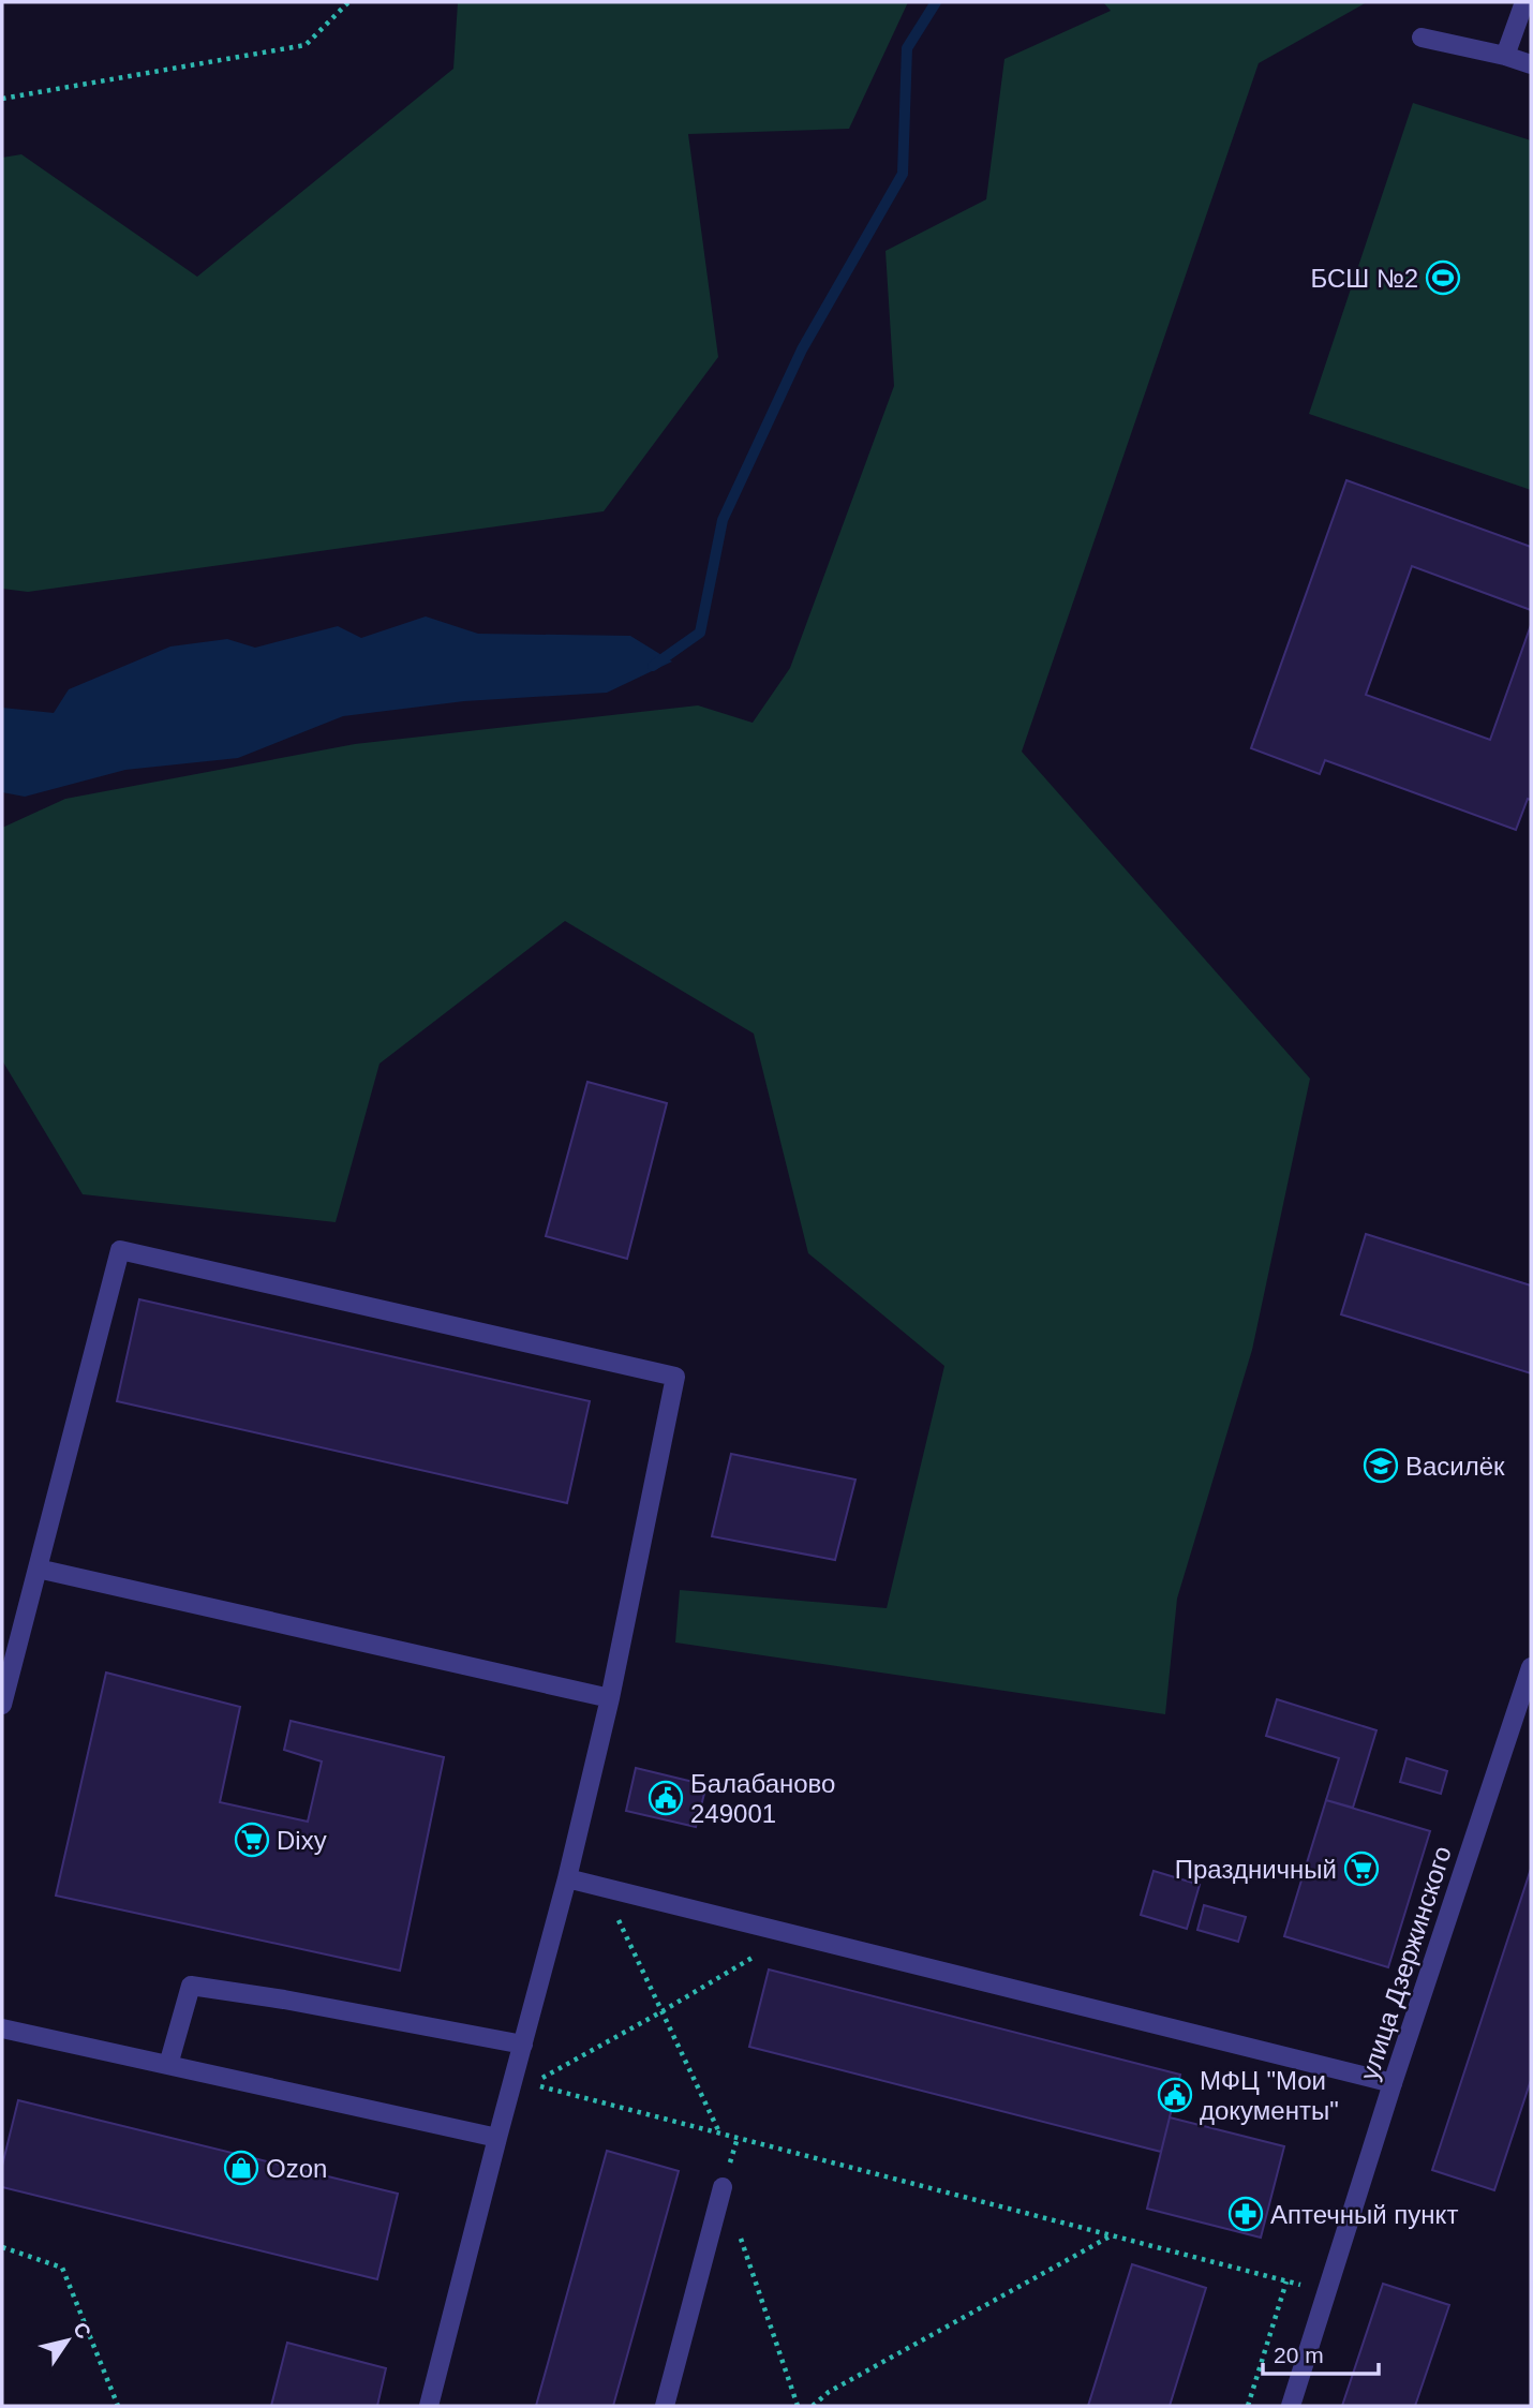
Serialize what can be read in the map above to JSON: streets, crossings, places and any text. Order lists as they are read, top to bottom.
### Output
{
  "streets": {
    "street": ["улица Дзержинского"]
  },
  "places": {
    "sports": ["БСШ №2"],
    "school or university": ["Василёк"],
    "public building": ["Балабаново 249001", "МФЦ \"Мои документы\""],
    "supermarket": ["Dixy", "Праздничный"],
    "shop": ["Ozon"],
    "pharmacy": ["Аптечный пункт"]
  },
  "scale_bar": "20 m",
  "north": "top right"
}
